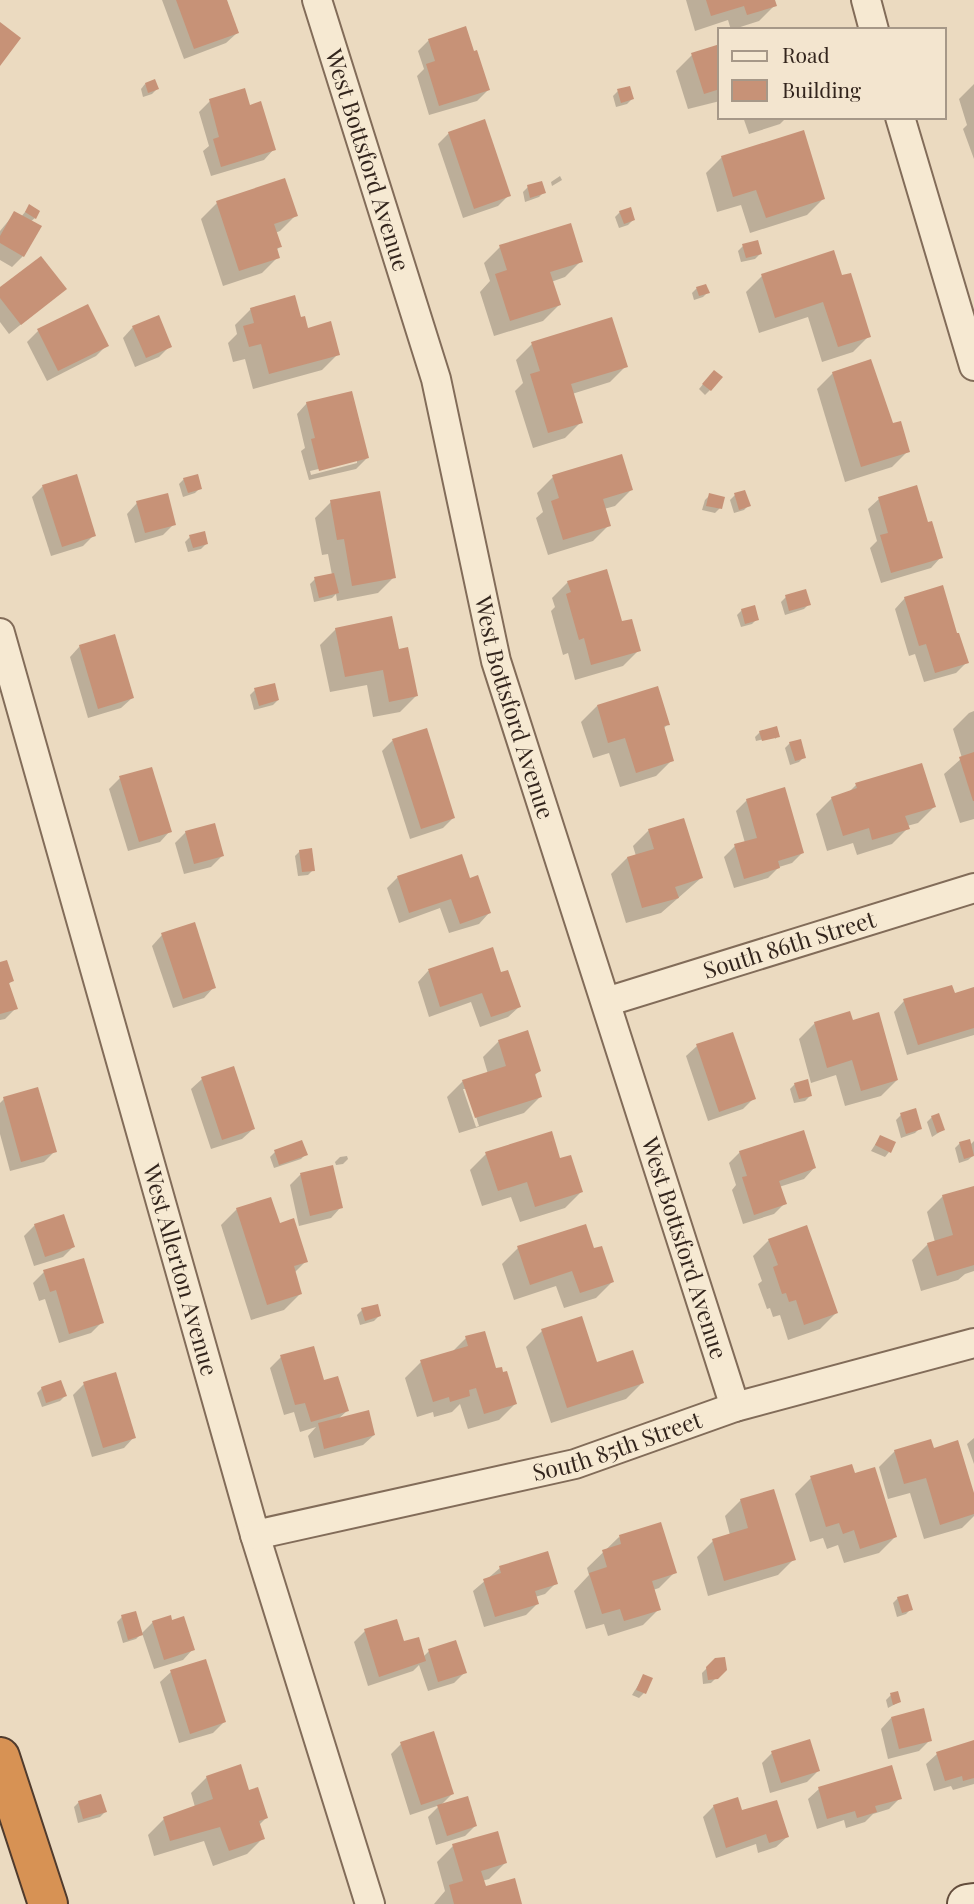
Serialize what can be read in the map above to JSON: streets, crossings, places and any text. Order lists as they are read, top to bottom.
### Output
{
  "streets": {
    "street": [
      "West Bottsford Avenue",
      "South 86th Street",
      "West Allerton Avenue",
      "South 85th Street"
    ]
  },
  "crossings": [
    ["West Bottsford Avenue", "South 86th Street"],
    ["West Bottsford Avenue", "South 85th Street"],
    ["West Allerton Avenue", "South 85th Street"]
  ],
  "legend": ["Road", "Building"]
}
